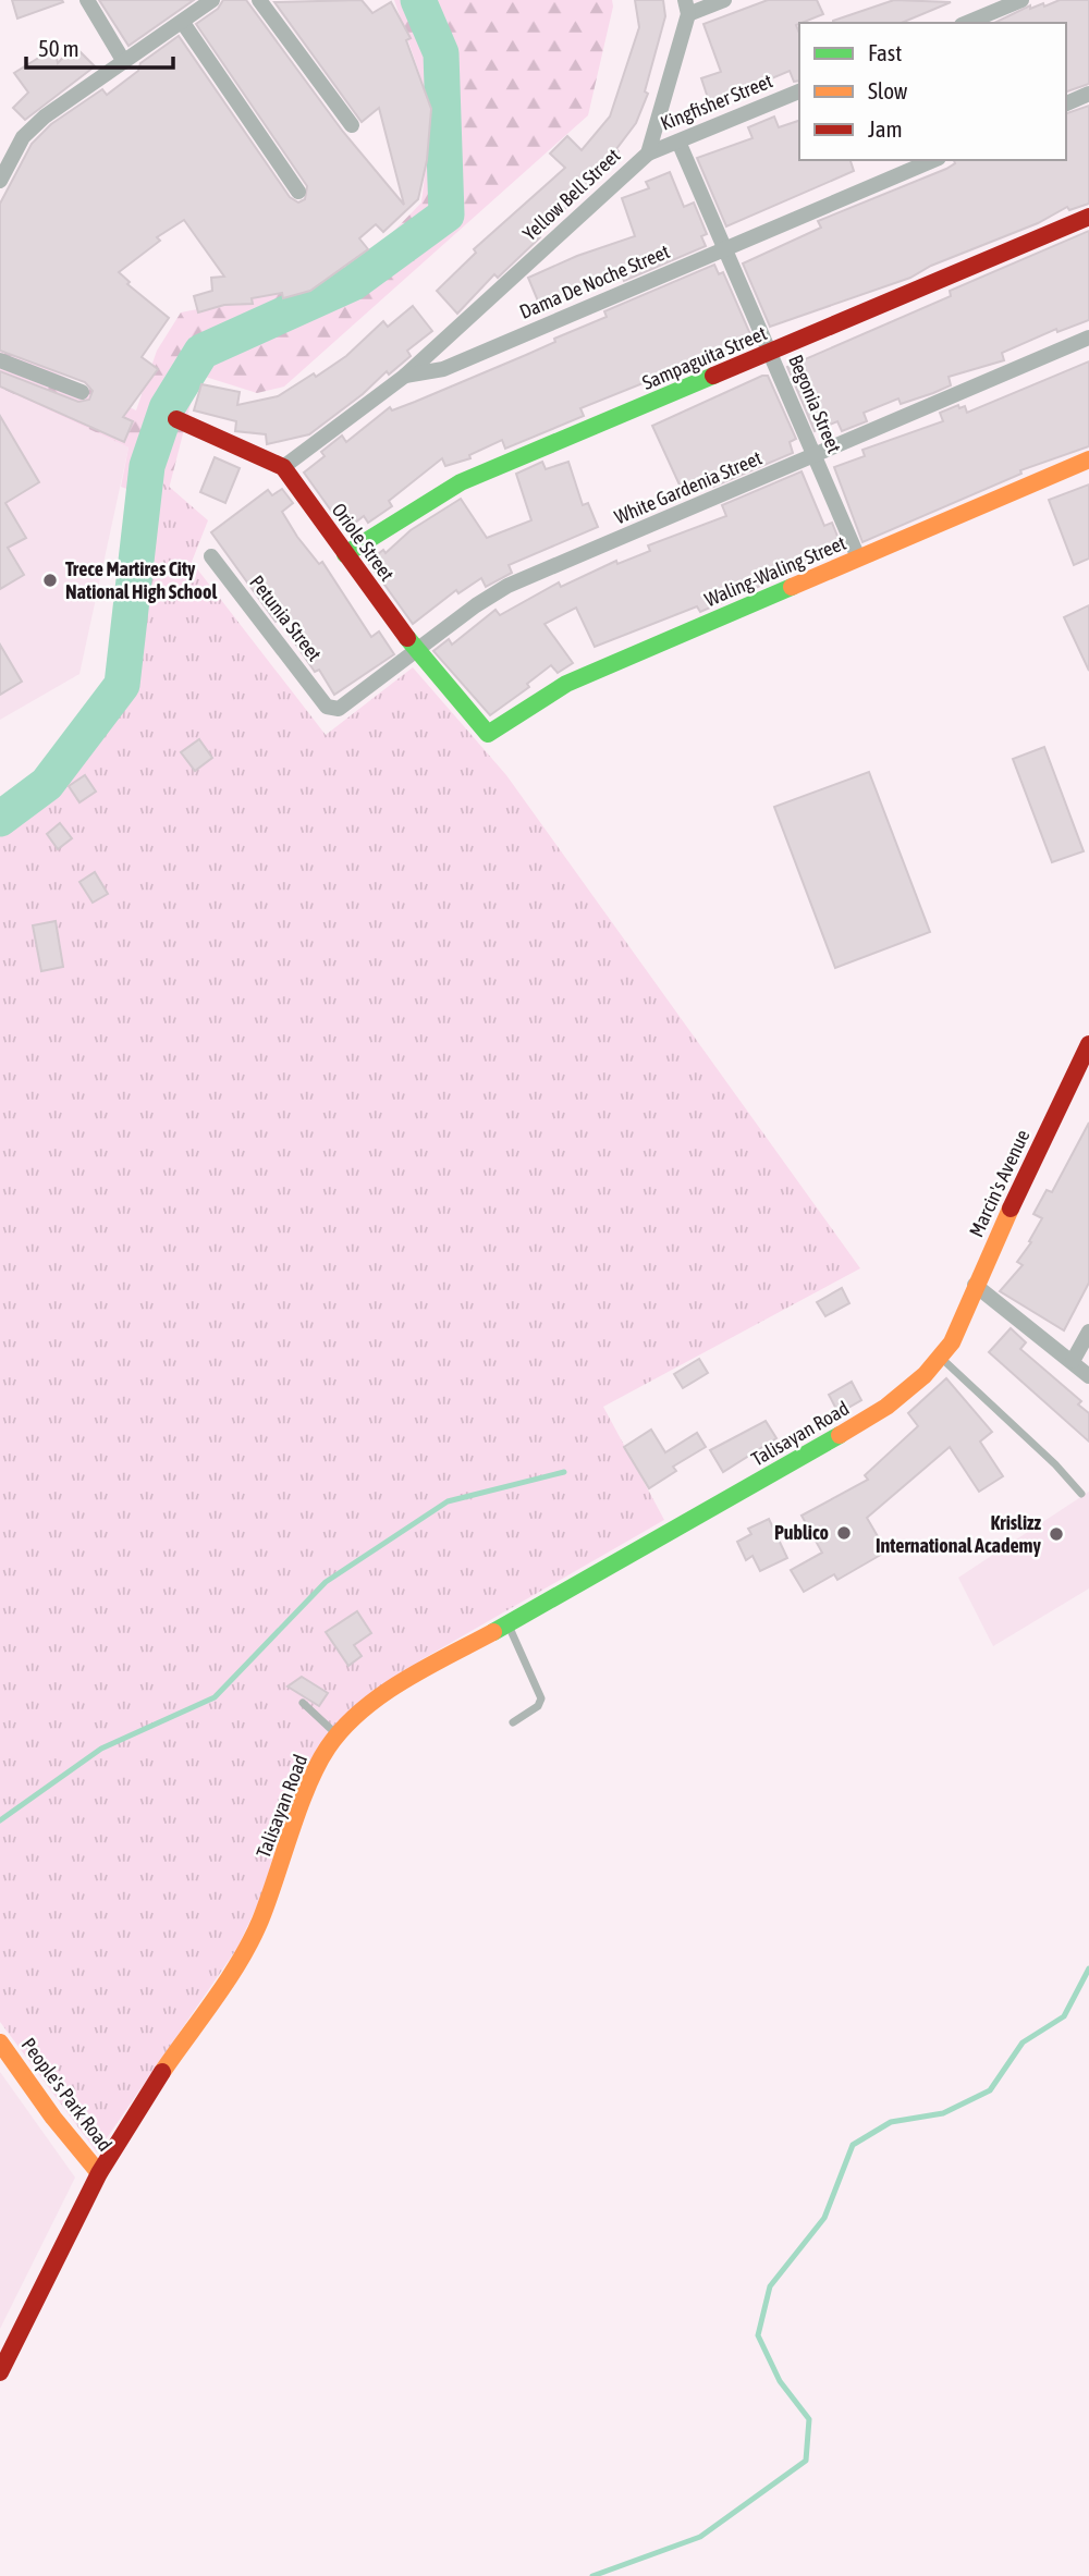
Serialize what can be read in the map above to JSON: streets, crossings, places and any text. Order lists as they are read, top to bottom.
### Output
{
  "streets": {
    "street": [
      "Kingfisher Street",
      "Yellow Bell Street",
      "Dama De Noche Street",
      "Sampaguita Street",
      "Begonia Street",
      "White Gardenia Street",
      "Oriole Street",
      "Waling-Waling Street",
      "Petunia Street",
      "Marcin's Avenue",
      "Talisayan Road",
      "People's Park Road"
    ]
  },
  "crossings": [
    ["Kingfisher Street", "Yellow Bell Street"],
    ["Kingfisher Street", "Begonia Street"],
    ["Yellow Bell Street", "Dama De Noche Street"],
    ["Dama De Noche Street", "Begonia Street"],
    ["Dama De Noche Street", "Oriole Street"],
    ["Sampaguita Street", "Begonia Street"],
    ["Sampaguita Street", "Oriole Street"],
    ["Begonia Street", "White Gardenia Street"],
    ["Begonia Street", "Waling-Waling Street"],
    ["White Gardenia Street", "Oriole Street"],
    ["White Gardenia Street", "Petunia Street"],
    ["Oriole Street", "Waling-Waling Street"],
    ["Marcin's Avenue", "Talisayan Road"],
    ["Talisayan Road", "People's Park Road"]
  ],
  "places": ["Trece Martires City National High School", "Publico", "Krislizz International Academy"],
  "legend": ["Fast", "Slow", "Jam"],
  "scale_bar": "50 m"
}
